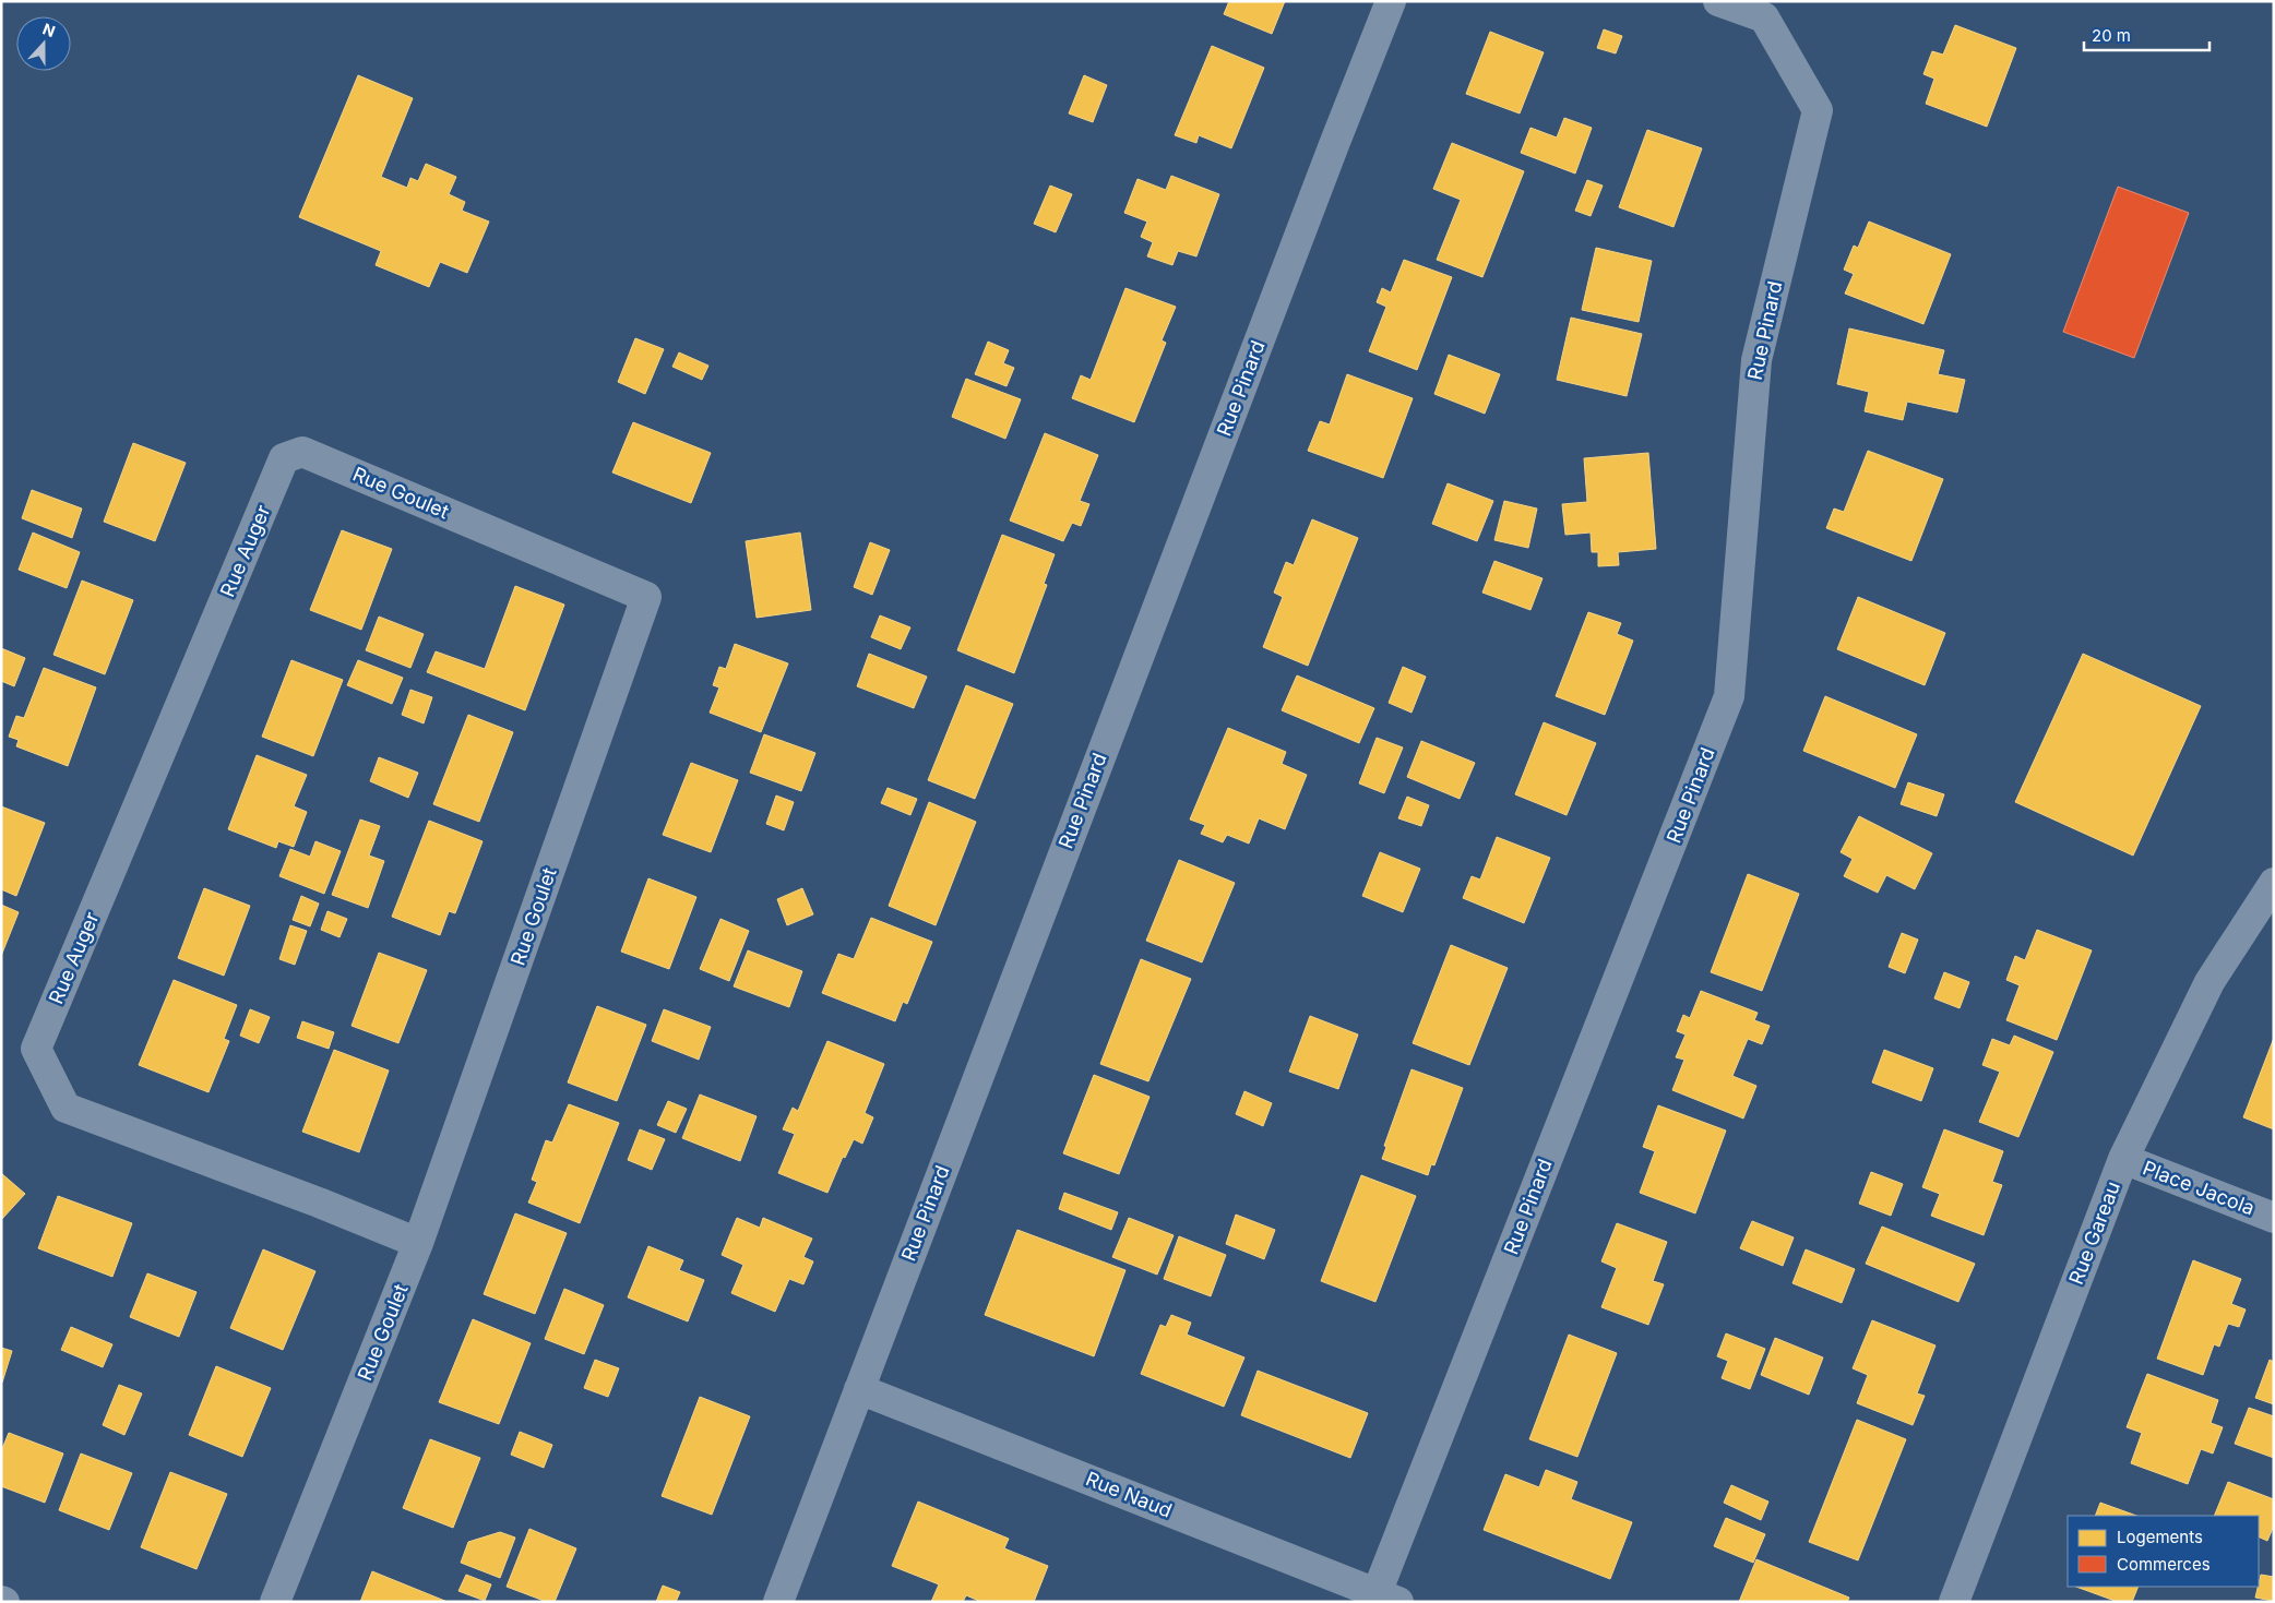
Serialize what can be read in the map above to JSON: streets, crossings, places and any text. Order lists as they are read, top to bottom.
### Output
{
  "streets": {
    "street": [
      "Rue Pinard",
      "Rue Goulet",
      "Rue Auger",
      "Place Jacola",
      "Rue Gareau",
      "Rue Naud"
    ]
  },
  "crossings": [
    ["Rue Pinard", "Rue Naud"],
    ["Rue Goulet", "Rue Auger"],
    ["Place Jacola", "Rue Gareau"]
  ],
  "legend": ["Logements", "Commerces"],
  "scale_bar": "20 m",
  "north": "top"
}
